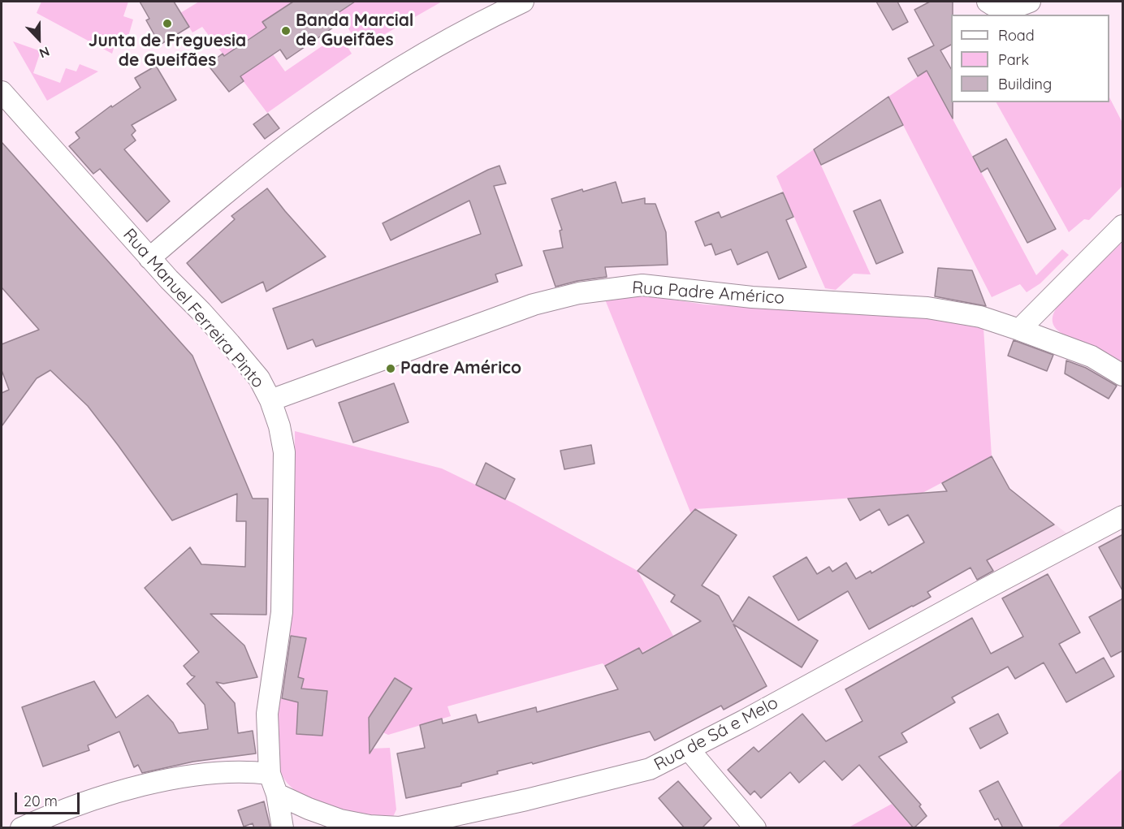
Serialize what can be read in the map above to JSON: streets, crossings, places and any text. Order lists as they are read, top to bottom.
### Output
{
  "streets": {
    "street": ["Rua Padre Américo", "Rua Manuel Ferreira Pinto", "Rua de Sá e Melo"]
  },
  "crossings": [
    ["Rua Padre Américo", "Rua Manuel Ferreira Pinto"],
    ["Rua Manuel Ferreira Pinto", "Rua de Sá e Melo"]
  ],
  "places": ["Junta de Freguesia de Gueifães", "Banda Marcial de Gueifães", "Padre Américo"],
  "legend": ["Road", "Park", "Building"],
  "scale_bar": "20 m",
  "north": "bottom"
}
